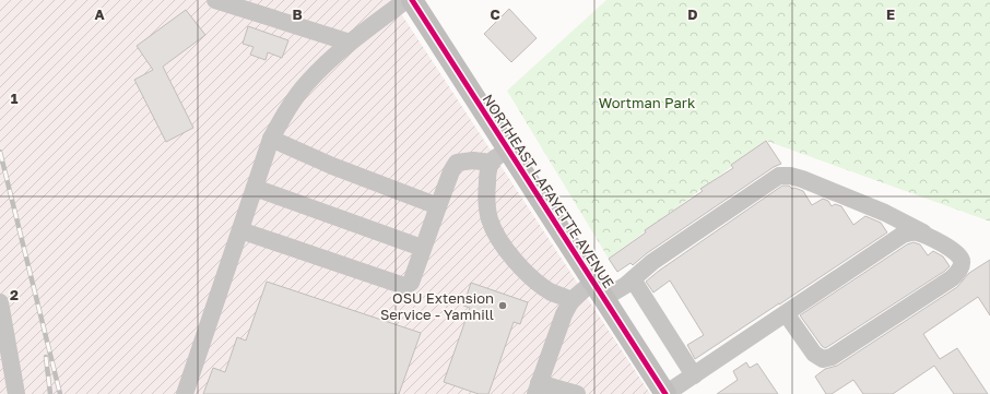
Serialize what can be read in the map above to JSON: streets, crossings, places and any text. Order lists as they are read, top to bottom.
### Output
{
  "streets": {
    "main road": ["NORTHEAST LAFAYETTE AVENUE"]
  },
  "parks": ["Wortman Park"],
  "places": ["OSU Extension Service - Yamhill"],
  "grid": {
    "columns": [
      "A",
      "B",
      "C",
      "D",
      "E"
    ],
    "rows": ["1", "2"]
  }
}
